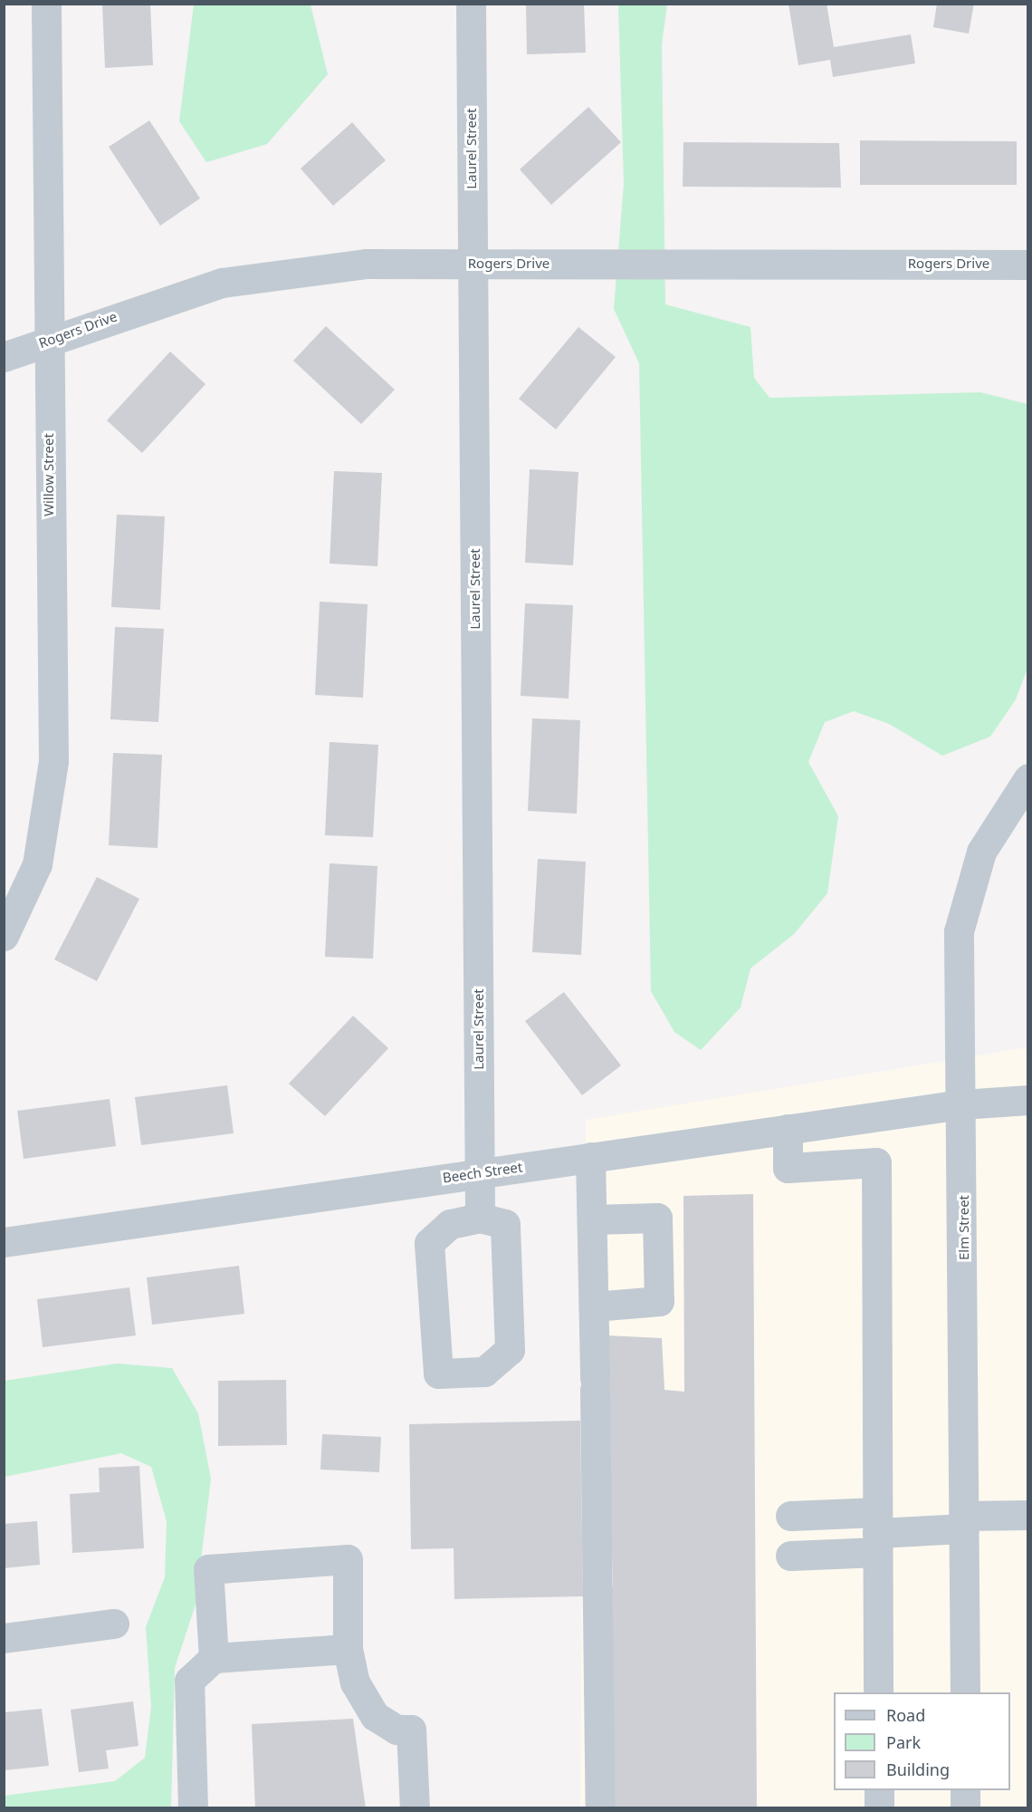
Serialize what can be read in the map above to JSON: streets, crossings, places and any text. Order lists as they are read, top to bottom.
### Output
{
  "streets": {
    "street": [
      "Laurel Street",
      "Rogers Drive",
      "Willow Street",
      "Beech Street",
      "Elm Street"
    ]
  },
  "crossings": [
    ["Laurel Street", "Rogers Drive"],
    ["Laurel Street", "Beech Street"],
    ["Rogers Drive", "Willow Street"],
    ["Beech Street", "Elm Street"]
  ],
  "legend": ["Road", "Park", "Building"]
}
